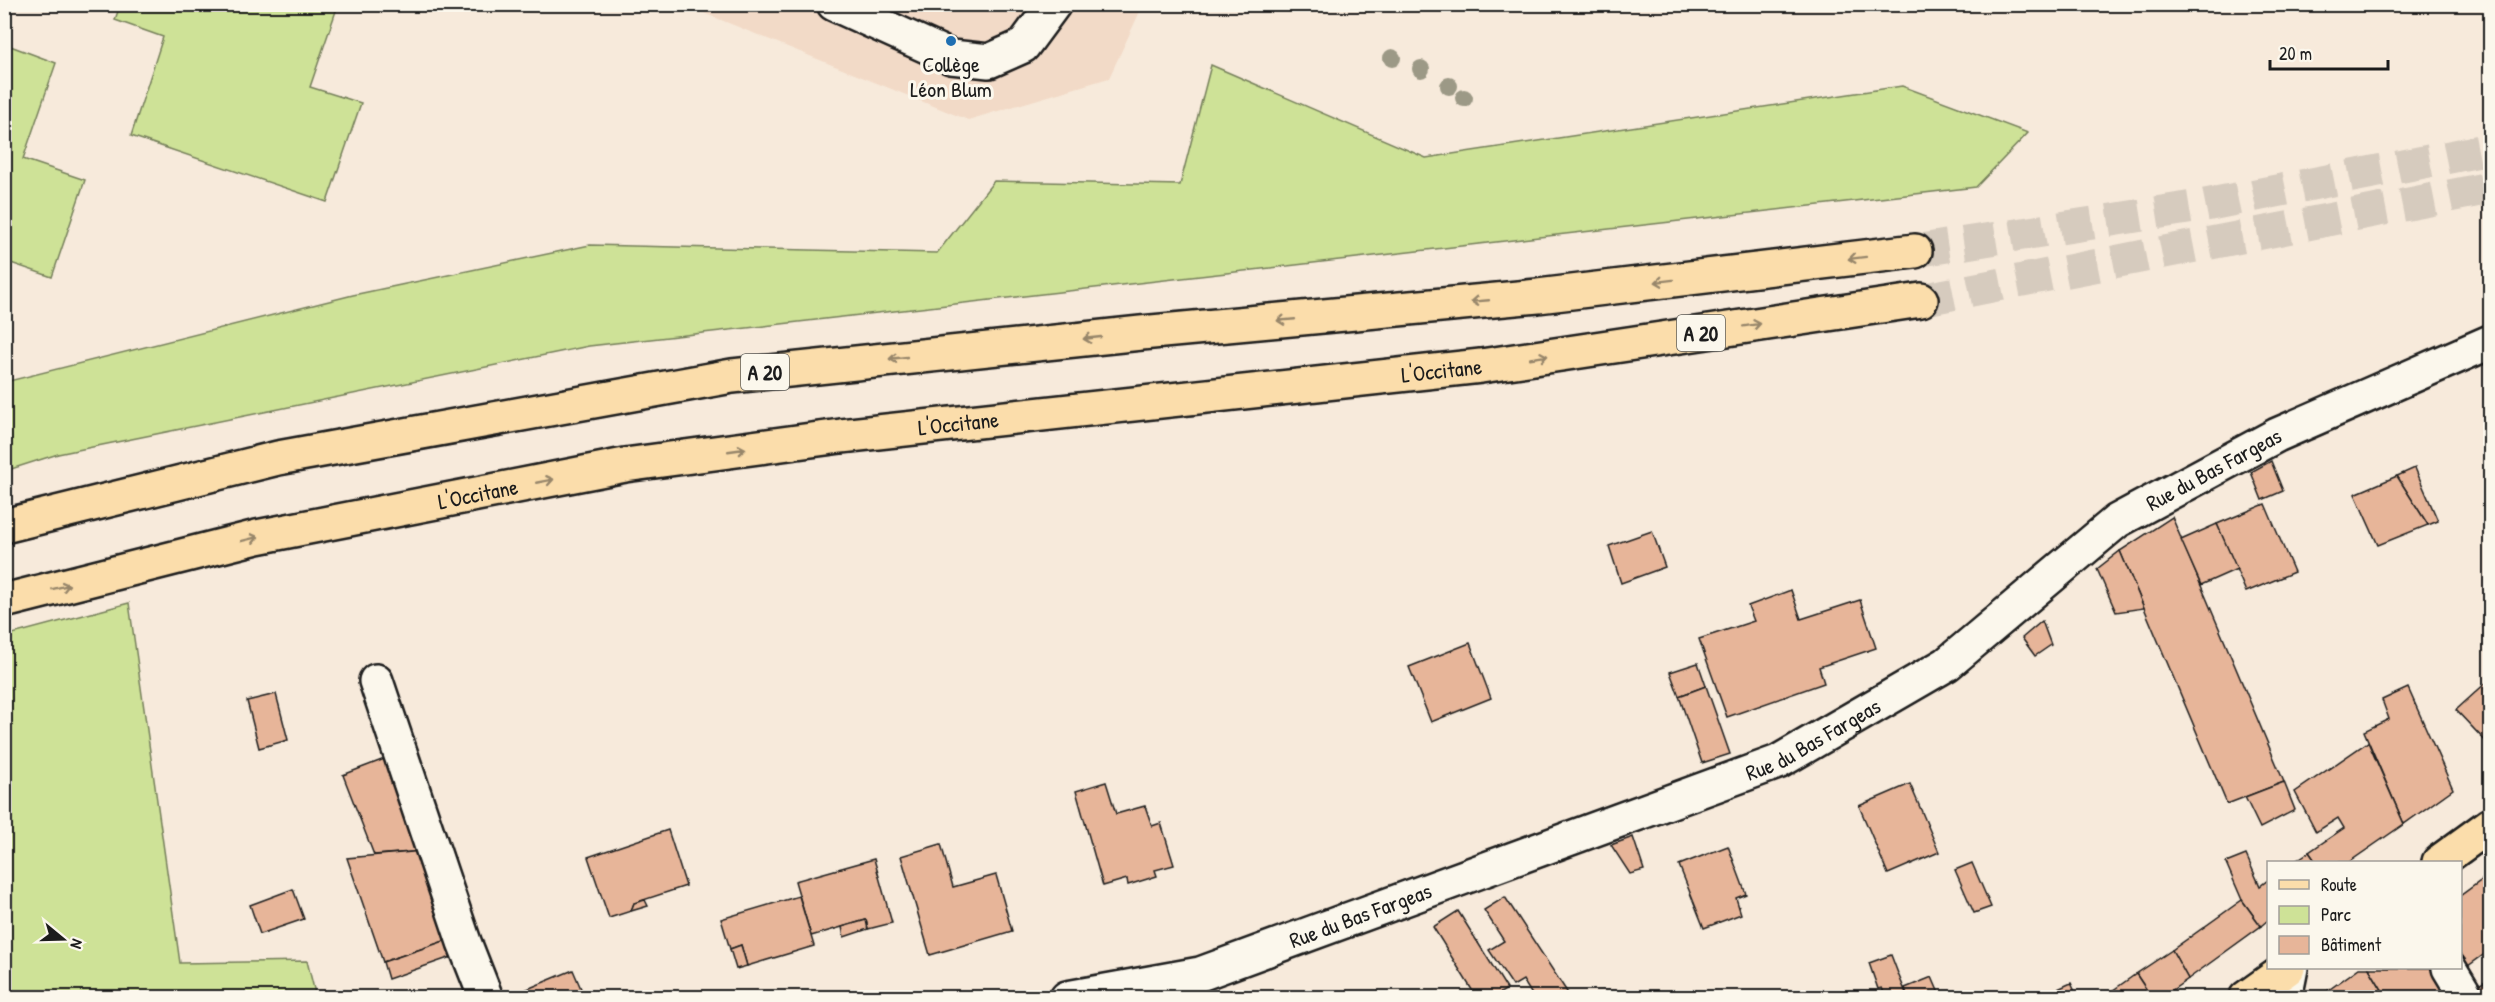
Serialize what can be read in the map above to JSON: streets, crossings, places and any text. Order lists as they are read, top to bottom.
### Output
{
  "streets": {
    "main road": ["A 20", "L'Occitane"],
    "street": ["Rue du Bas Fargeas"]
  },
  "places": ["Collège Léon Blum"],
  "legend": ["Route", "Parc", "Bâtiment"],
  "scale_bar": "20 m",
  "north": "right"
}
